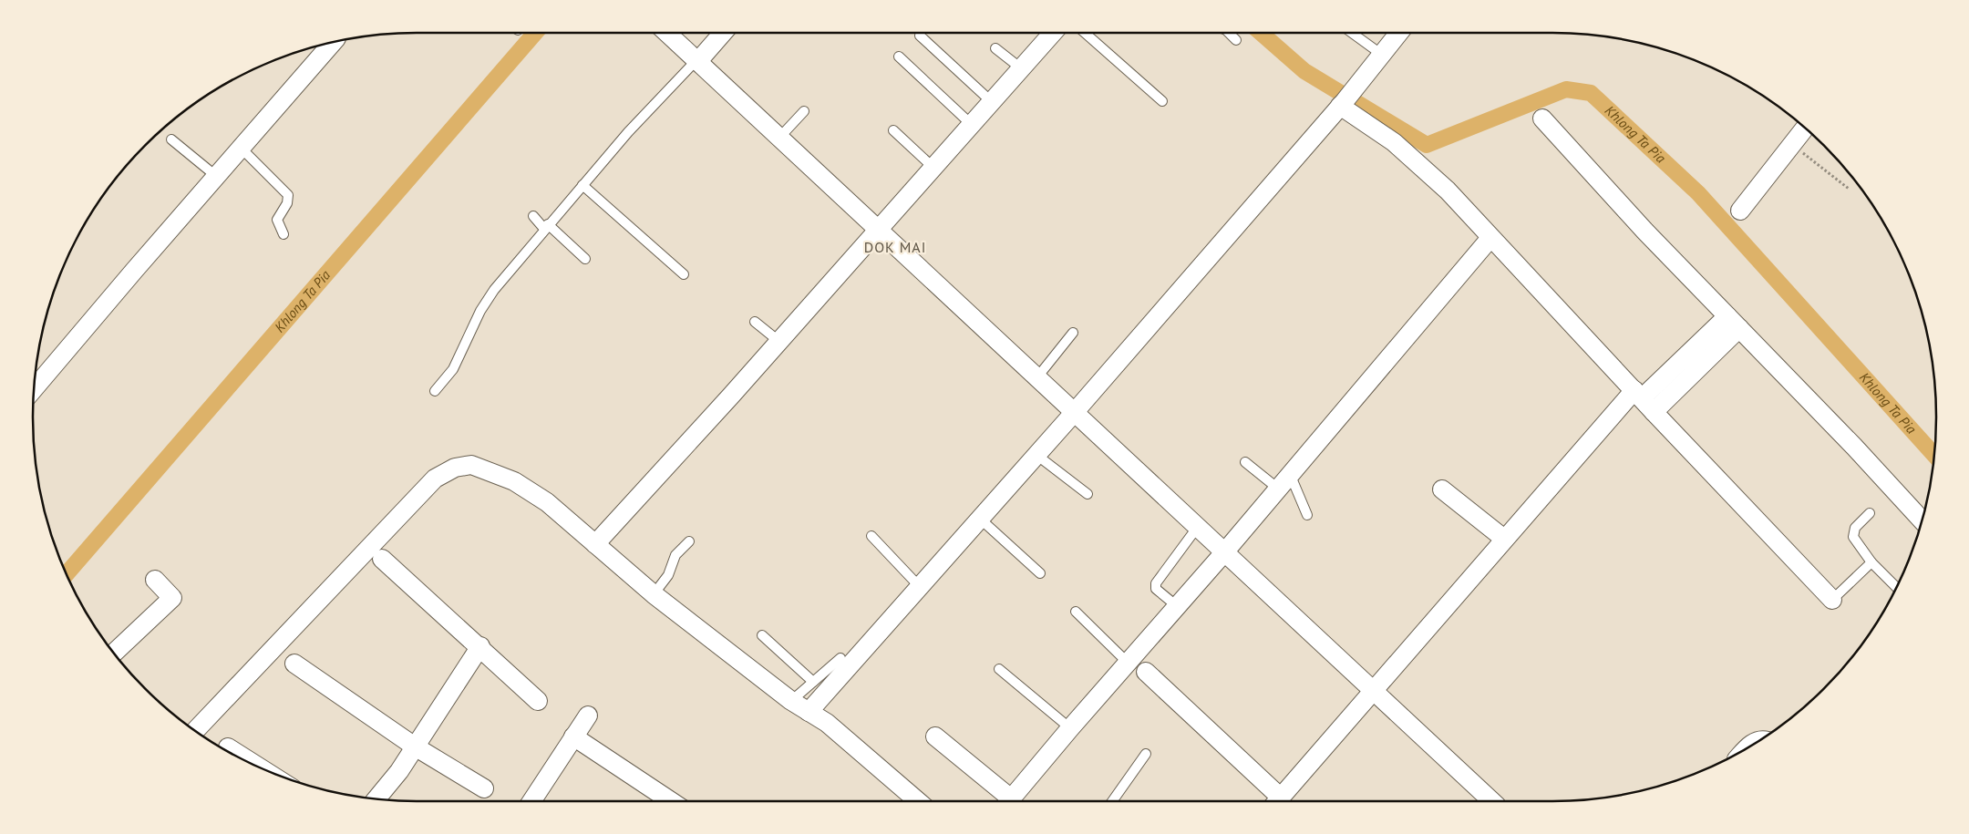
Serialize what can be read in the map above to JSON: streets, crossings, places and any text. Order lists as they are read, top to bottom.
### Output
{
  "districts": ["DOK MAI"],
  "water": ["Khlong Ta Pia"]
}
